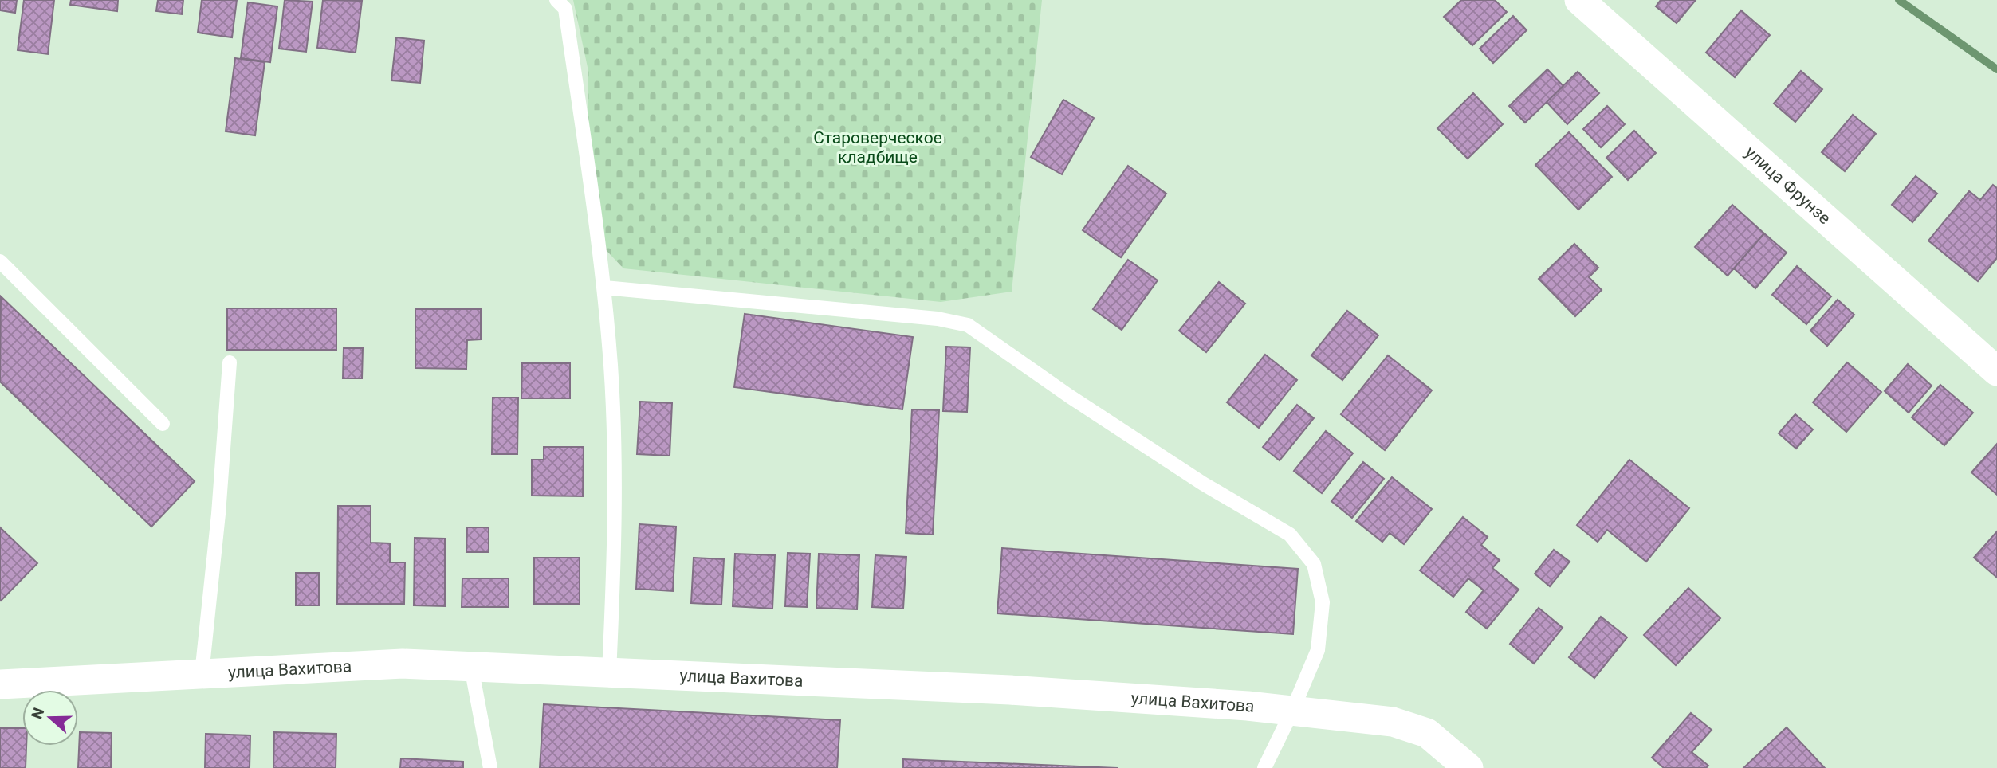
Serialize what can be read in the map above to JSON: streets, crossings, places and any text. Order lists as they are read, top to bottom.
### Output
{
  "streets": {
    "street": ["улица Фрунзе", "улица Вахитова"]
  },
  "parks": ["Староверческое кладбище"],
  "north": "left"
}
